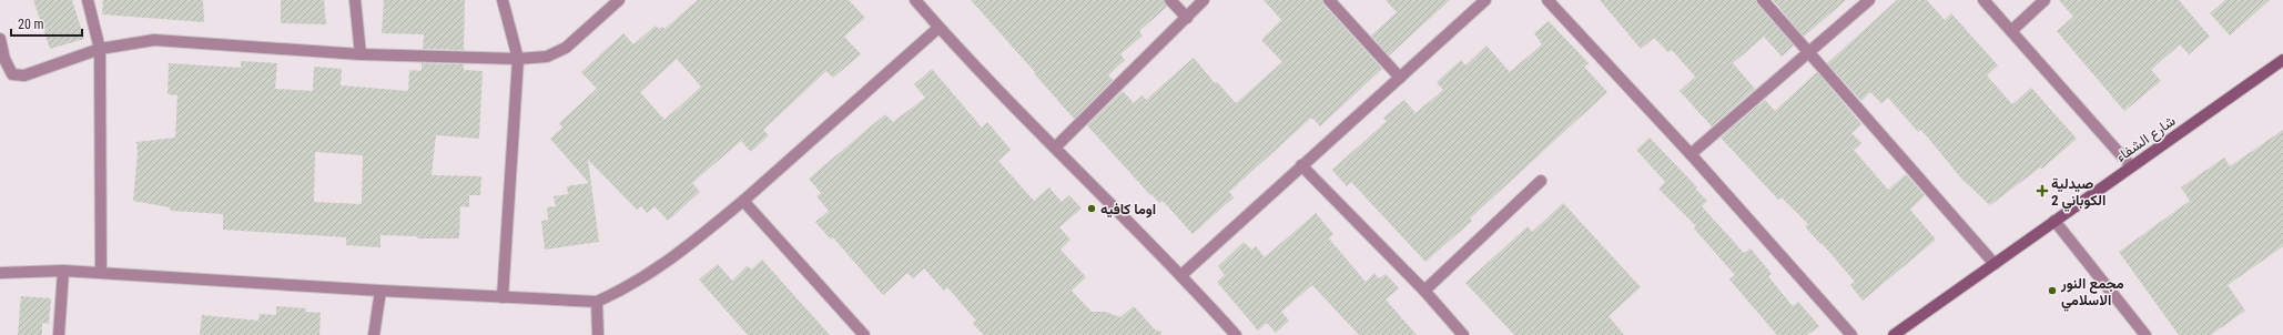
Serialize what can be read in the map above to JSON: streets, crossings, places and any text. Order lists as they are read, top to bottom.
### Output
{
  "streets": {
    "street": ["شارع الشفاء"]
  },
  "places": {
    "health": ["صيدلية الكوباني 2"],
    "other": ["اوما كافيه", "مجمع النور الاسلامي"]
  },
  "scale_bar": "20 m"
}
